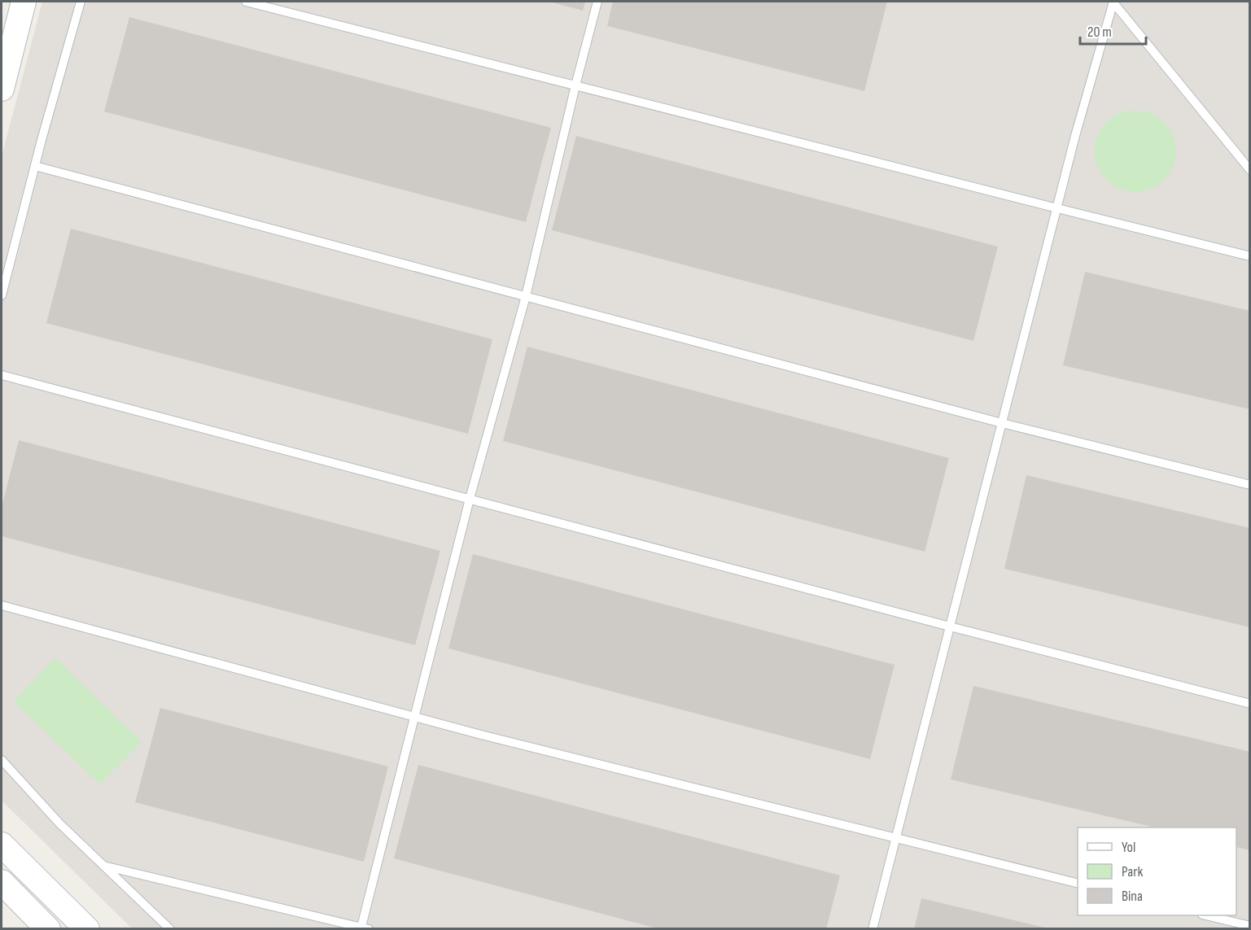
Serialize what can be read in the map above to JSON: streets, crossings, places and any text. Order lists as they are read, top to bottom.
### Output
{
  "legend": ["Yol", "Park", "Bina"],
  "scale_bar": "20 m"
}
